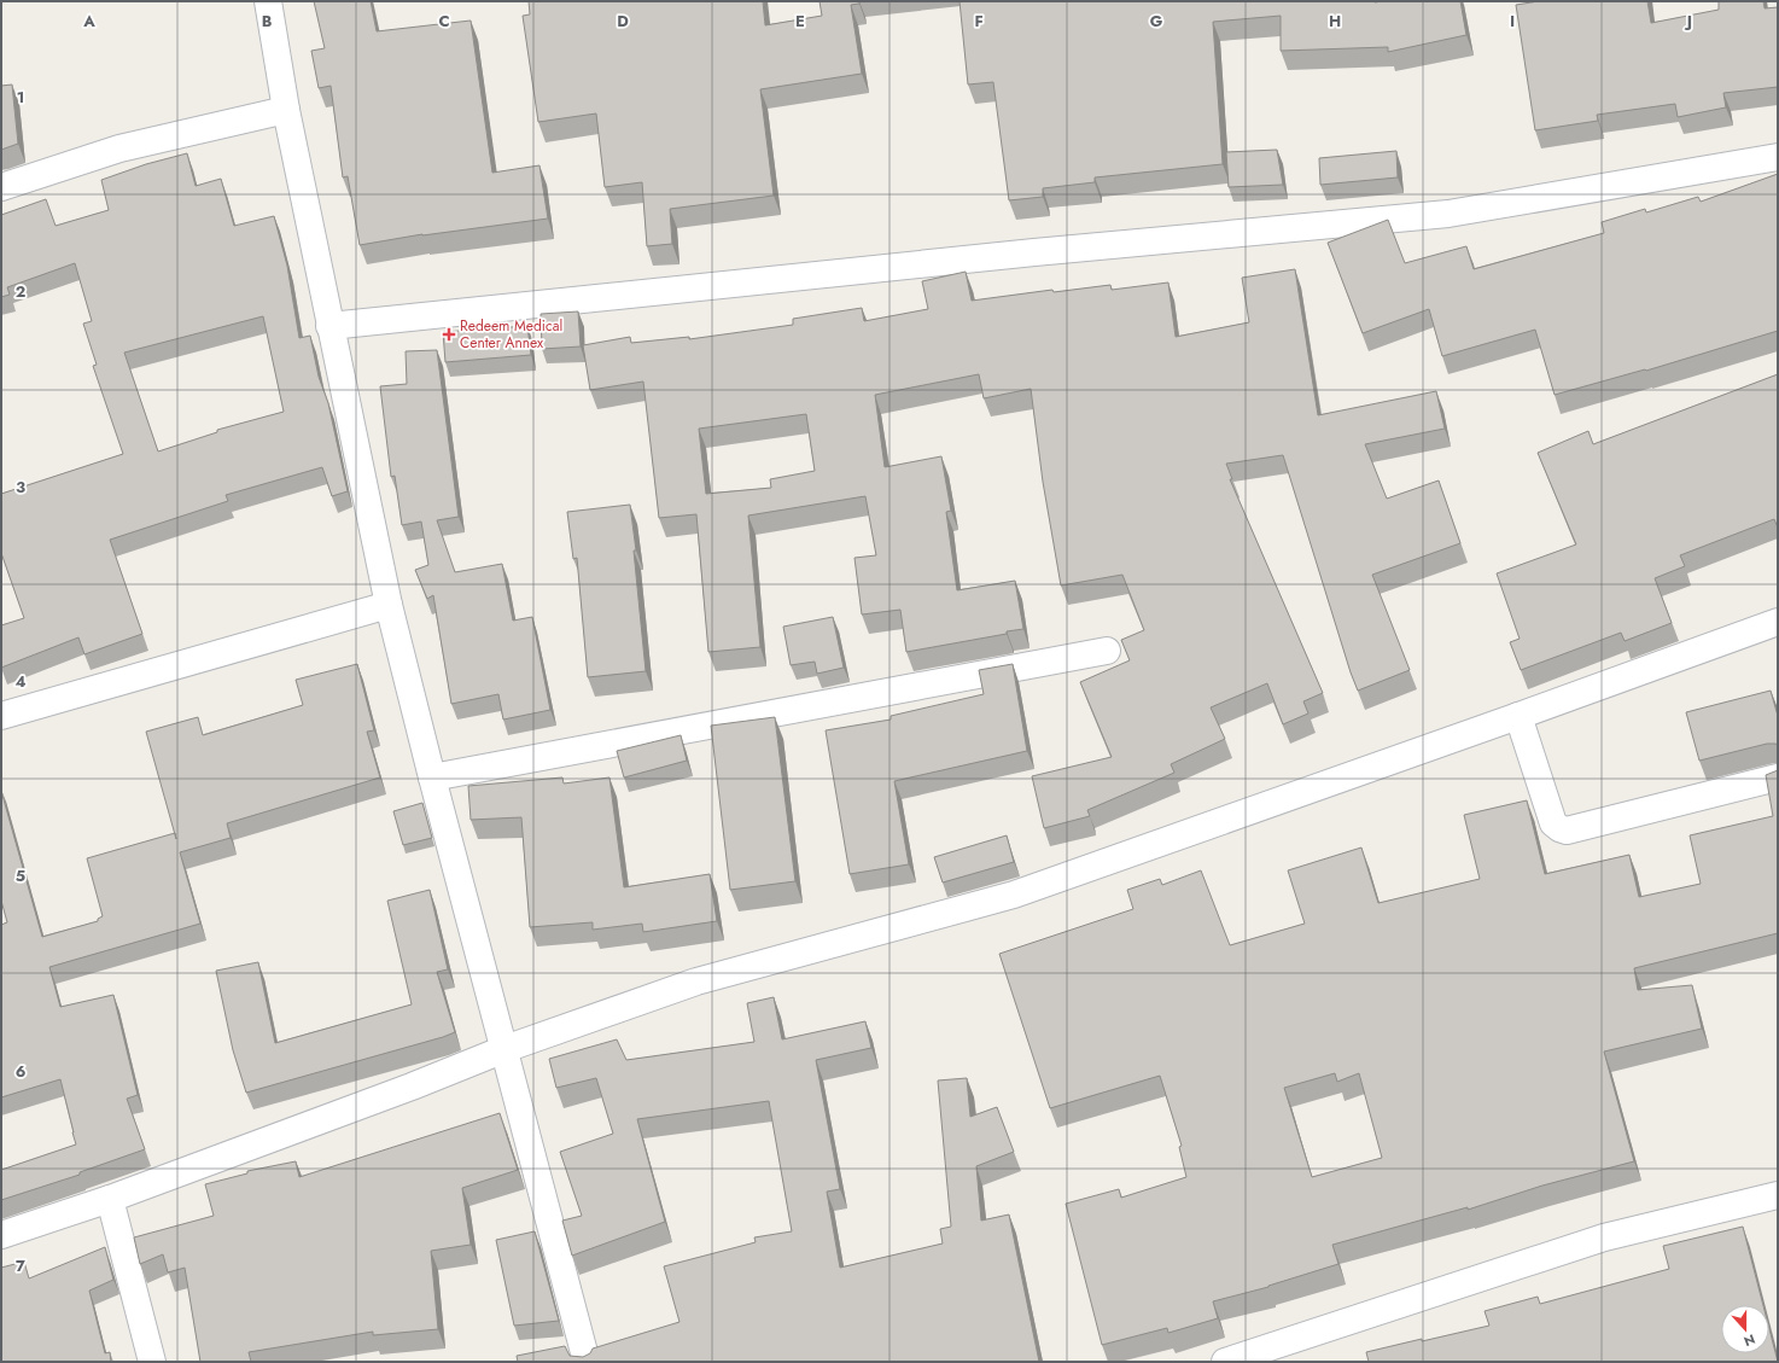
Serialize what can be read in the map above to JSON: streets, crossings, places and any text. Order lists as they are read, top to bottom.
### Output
{
  "places": {
    "health": ["Redeem Medical Center Annex"]
  },
  "north": "bottom",
  "grid": {
    "columns": [
      "A",
      "B",
      "C",
      "D",
      "E",
      "F",
      "G",
      "H",
      "I",
      "J"
    ],
    "rows": [
      "1",
      "2",
      "3",
      "4",
      "5",
      "6",
      "7"
    ]
  }
}
